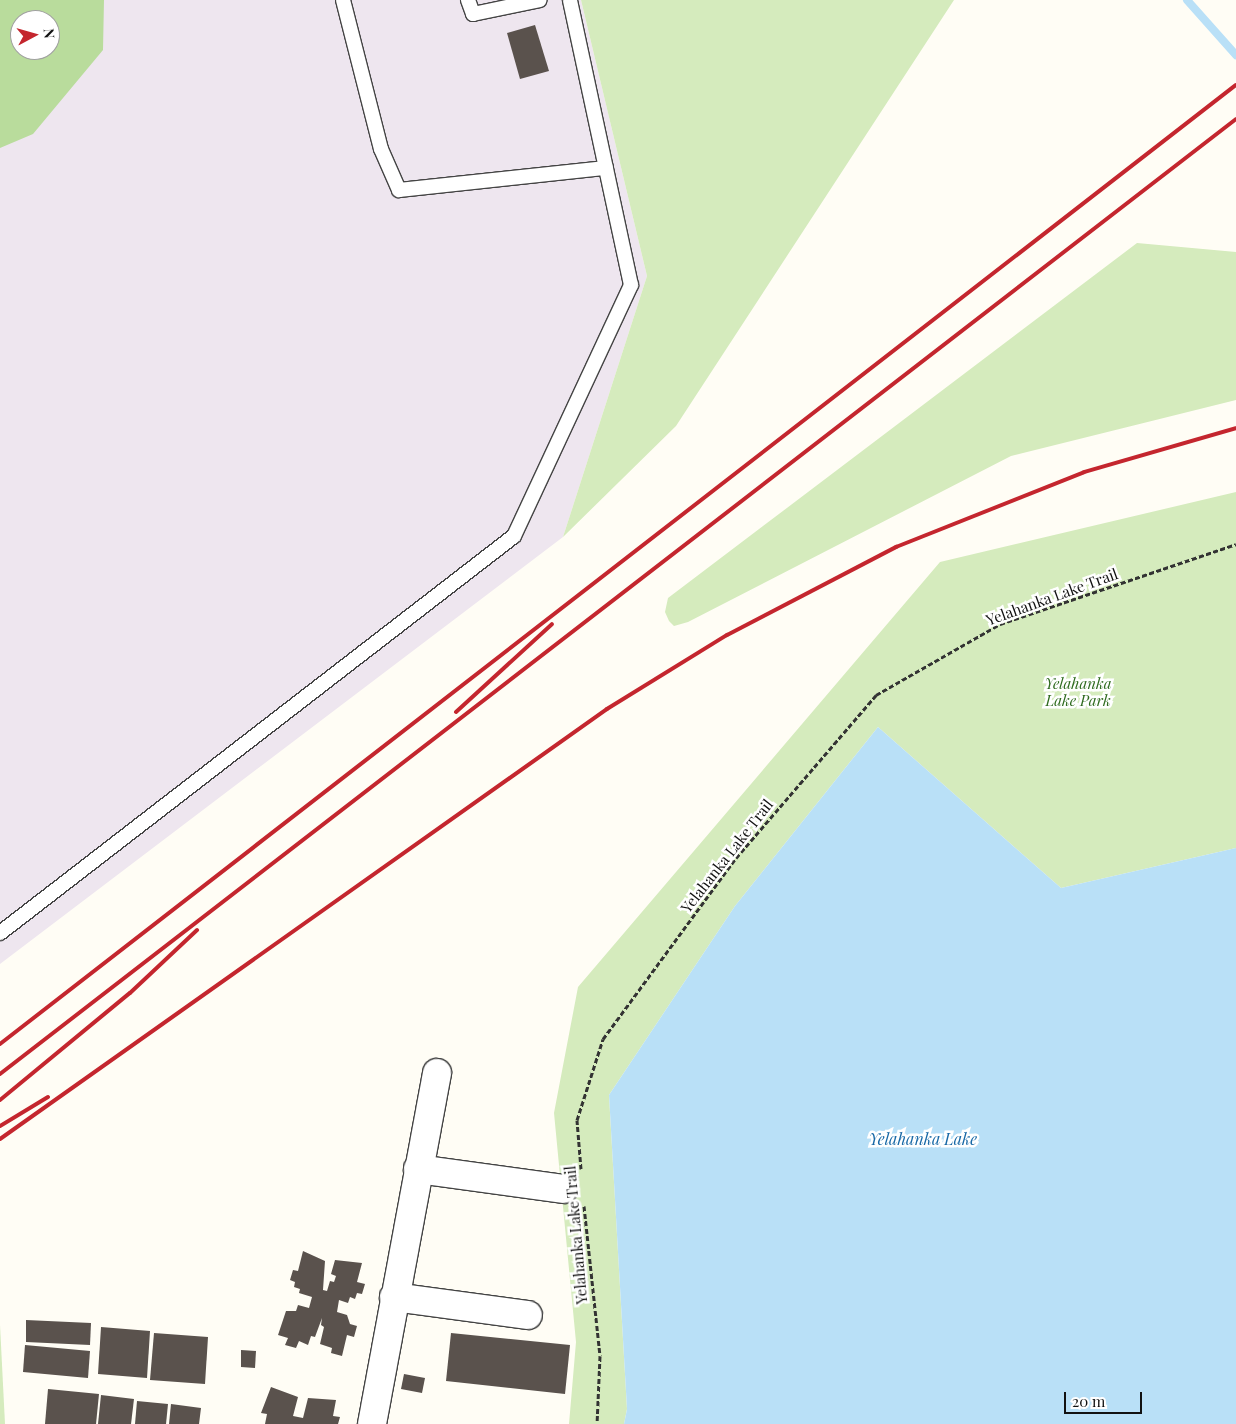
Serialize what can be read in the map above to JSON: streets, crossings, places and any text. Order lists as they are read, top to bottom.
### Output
{
  "streets": {
    "path": ["Yelahanka Lake Trail"]
  },
  "water": ["Yelahanka Lake"],
  "parks": ["Yelahanka Lake Park"],
  "scale_bar": "20 m",
  "north": "right"
}
